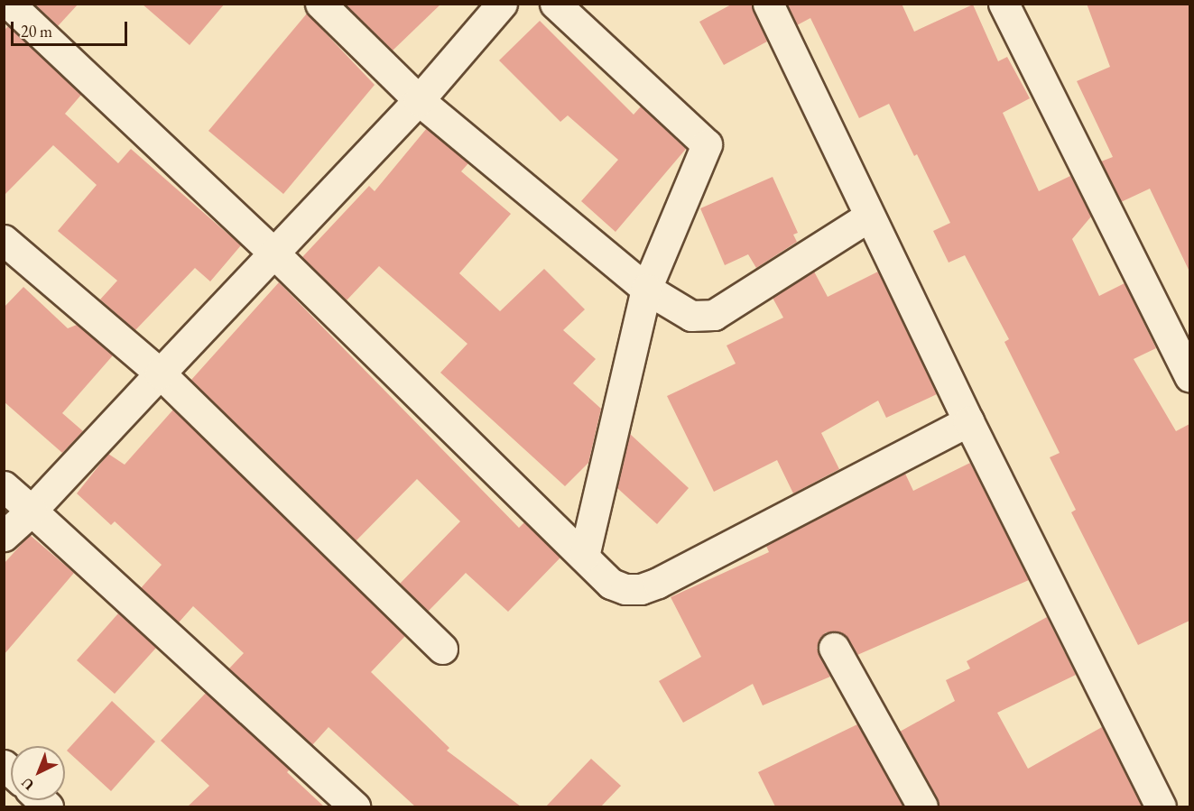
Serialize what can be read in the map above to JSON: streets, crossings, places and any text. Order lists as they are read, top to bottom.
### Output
{
  "scale_bar": "20 m",
  "north": "bottom left"
}
